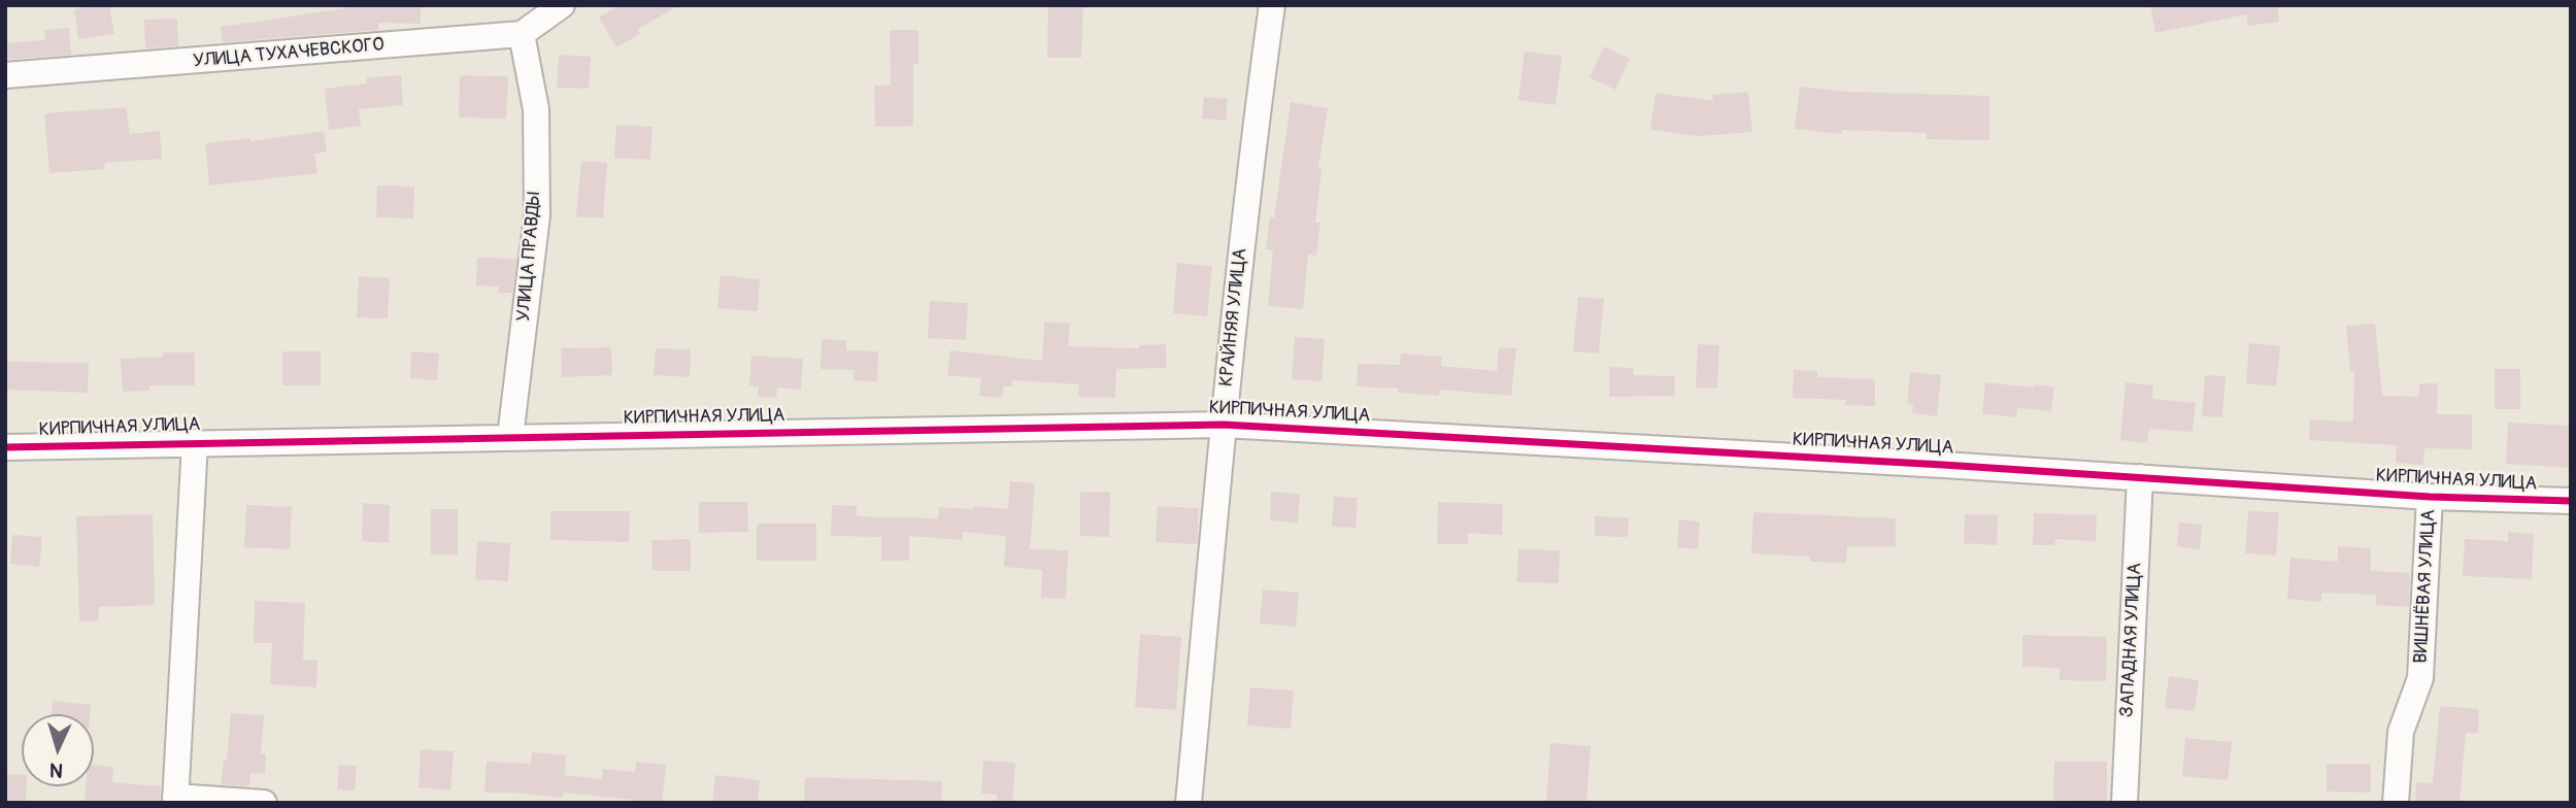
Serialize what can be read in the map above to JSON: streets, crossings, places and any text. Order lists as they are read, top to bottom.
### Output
{
  "streets": {
    "street": [
      "УЛИЦА ТУХАЧЕВСКОГО",
      "УЛИЦА ПРАВДЫ",
      "КРАЙНЯЯ УЛИЦА",
      "КИРПИЧНАЯ УЛИЦА",
      "ВИШНЁВАЯ УЛИЦА",
      "ЗАПАДНАЯ УЛИЦА"
    ]
  },
  "crossings": [
    ["УЛИЦА ТУХАЧЕВСКОГО", "УЛИЦА ПРАВДЫ"],
    ["УЛИЦА ПРАВДЫ", "КИРПИЧНАЯ УЛИЦА"],
    ["КРАЙНЯЯ УЛИЦА", "КИРПИЧНАЯ УЛИЦА"],
    ["КИРПИЧНАЯ УЛИЦА", "ВИШНЁВАЯ УЛИЦА"],
    ["КИРПИЧНАЯ УЛИЦА", "ЗАПАДНАЯ УЛИЦА"]
  ],
  "north": "bottom"
}
